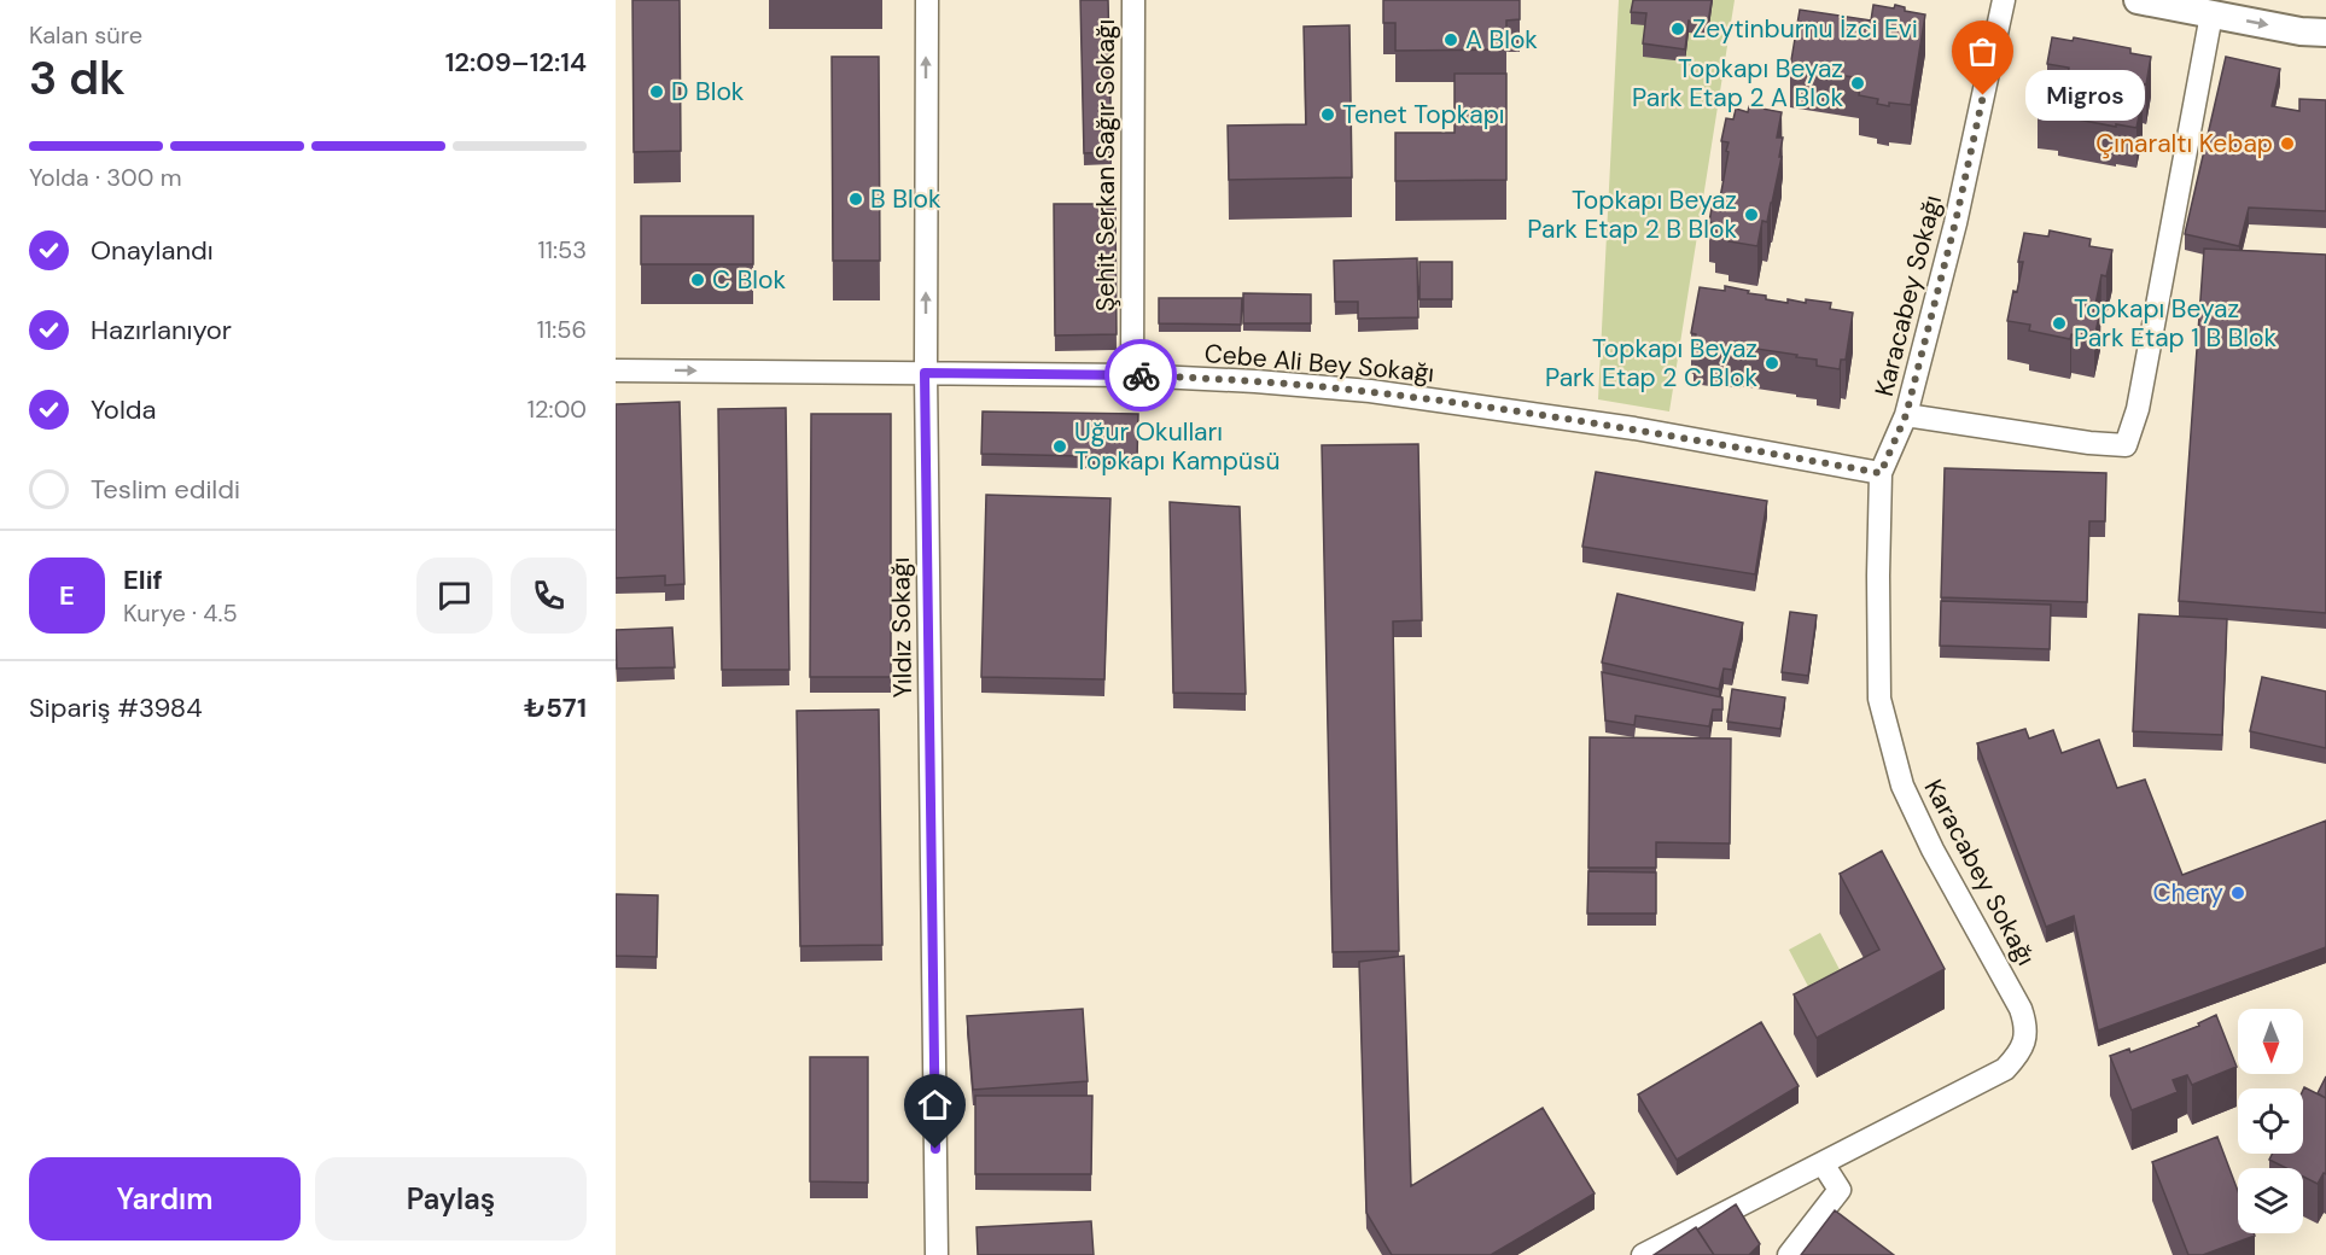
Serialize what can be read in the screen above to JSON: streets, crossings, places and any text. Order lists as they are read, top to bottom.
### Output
{
  "streets": {
    "street": [
      "Şehit Serkan Sağır Sokağı",
      "Karacabey Sokağı",
      "Cebe Ali Bey Sokağı",
      "Yıldız Sokağı"
    ]
  },
  "crossings": [
    ["Şehit Serkan Sağır Sokağı", "Cebe Ali Bey Sokağı"],
    ["Karacabey Sokağı", "Cebe Ali Bey Sokağı"],
    ["Cebe Ali Bey Sokağı", "Yıldız Sokağı"]
  ],
  "places": [
    "Zeytinburnu İzci Evi",
    "A Blok",
    "Topkapı Beyaz Park Etap 2 A Blok",
    "D Blok",
    "Migros",
    "Tenet Topkapı",
    "Çınaraltı Kebap",
    "B Blok",
    "Topkapı Beyaz Park Etap 2 B Blok",
    "C Blok",
    "Topkapı Beyaz Park Etap 1 B Blok",
    "Topkapı Beyaz Park Etap 2 C Blok",
    "Uğur Okulları Topkapı Kampüsü",
    "Chery"
  ],
  "north": "bottom",
  "page": {
    "heading": ["3 dk", "Kalan süre", "12:09–12:14"],
    "panel": [
      "Elif",
      "Kurye · 4.5",
      "Sipariş #3984",
      "₺571"
    ],
    "bubble": "Migros",
    "bar": "Yolda · 300 m",
    "list": [
      ["Onaylandı", "11:53"],
      ["Hazırlanıyor", "11:56"],
      ["Yolda", "12:00"],
      "Teslim edildi"
    ],
    "round": "E",
    "buttons": ["Yardım", "Paylaş"]
  }
}
